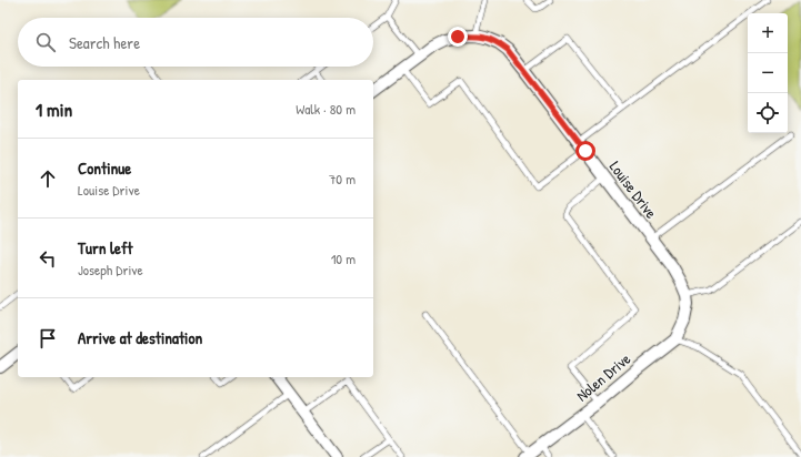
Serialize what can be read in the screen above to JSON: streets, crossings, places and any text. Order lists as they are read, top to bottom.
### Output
{
  "streets": {
    "street": ["Louise Drive", "Nolen Drive"]
  },
  "crossings": [
    ["Louise Drive", "Nolen Drive"]
  ],
  "page": {
    "map_buttons": ["+", "−"],
    "search": "Search here",
    "heading": ["1 min", "Walk · 80 m"],
    "list": [
      ["Continue", "Louise Drive", "70 m"],
      ["Turn left", "Joseph Drive", "10 m"],
      "Arrive at destination"
    ]
  }
}
